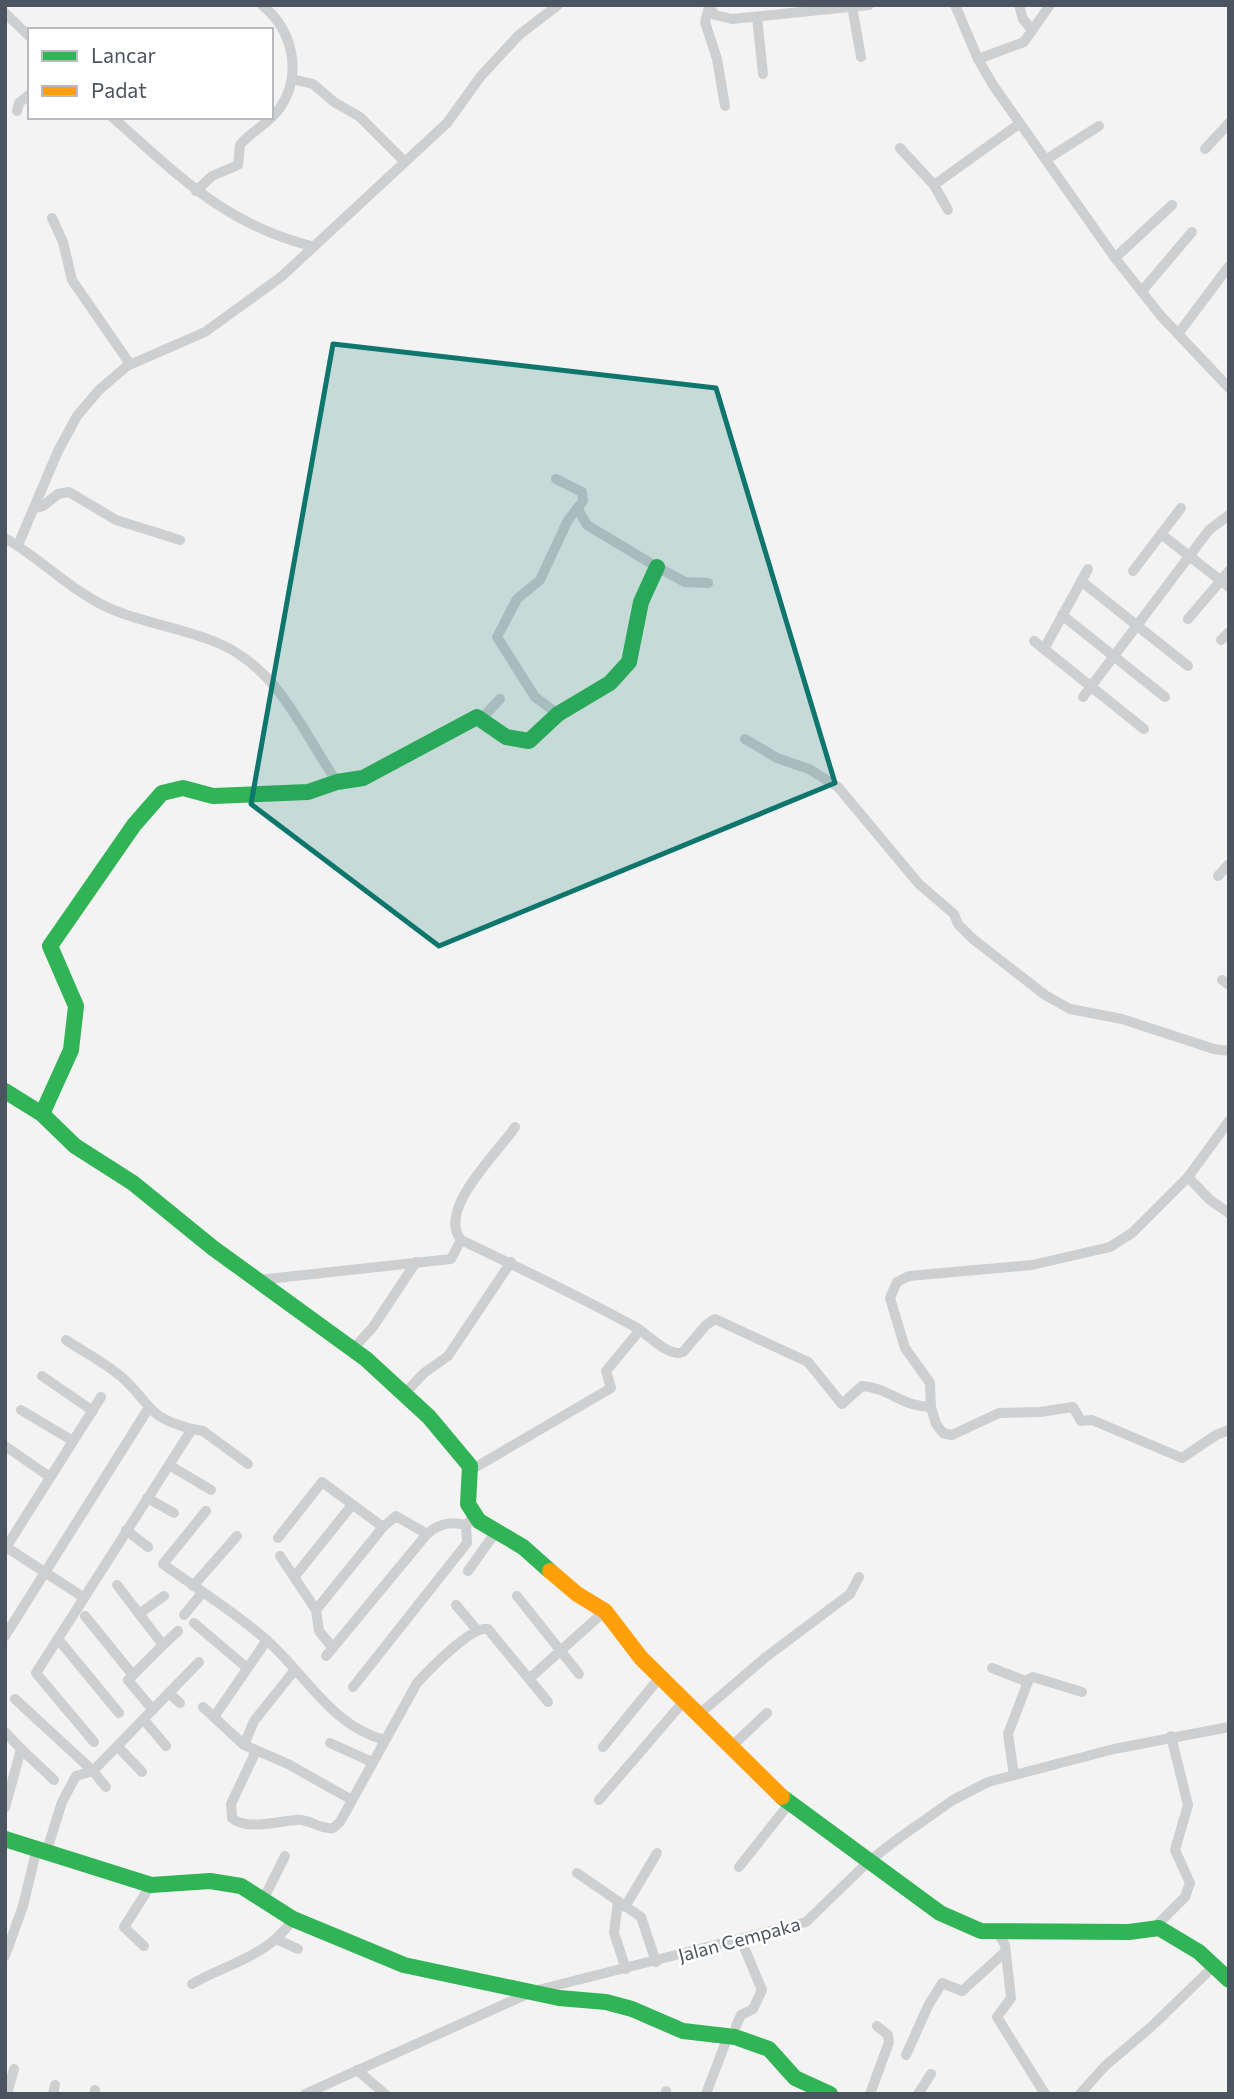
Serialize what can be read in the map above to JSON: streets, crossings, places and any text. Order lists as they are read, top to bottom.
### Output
{
  "streets": {
    "street": ["Jalan Cempaka"]
  },
  "legend": ["Lancar", "Padat"]
}
